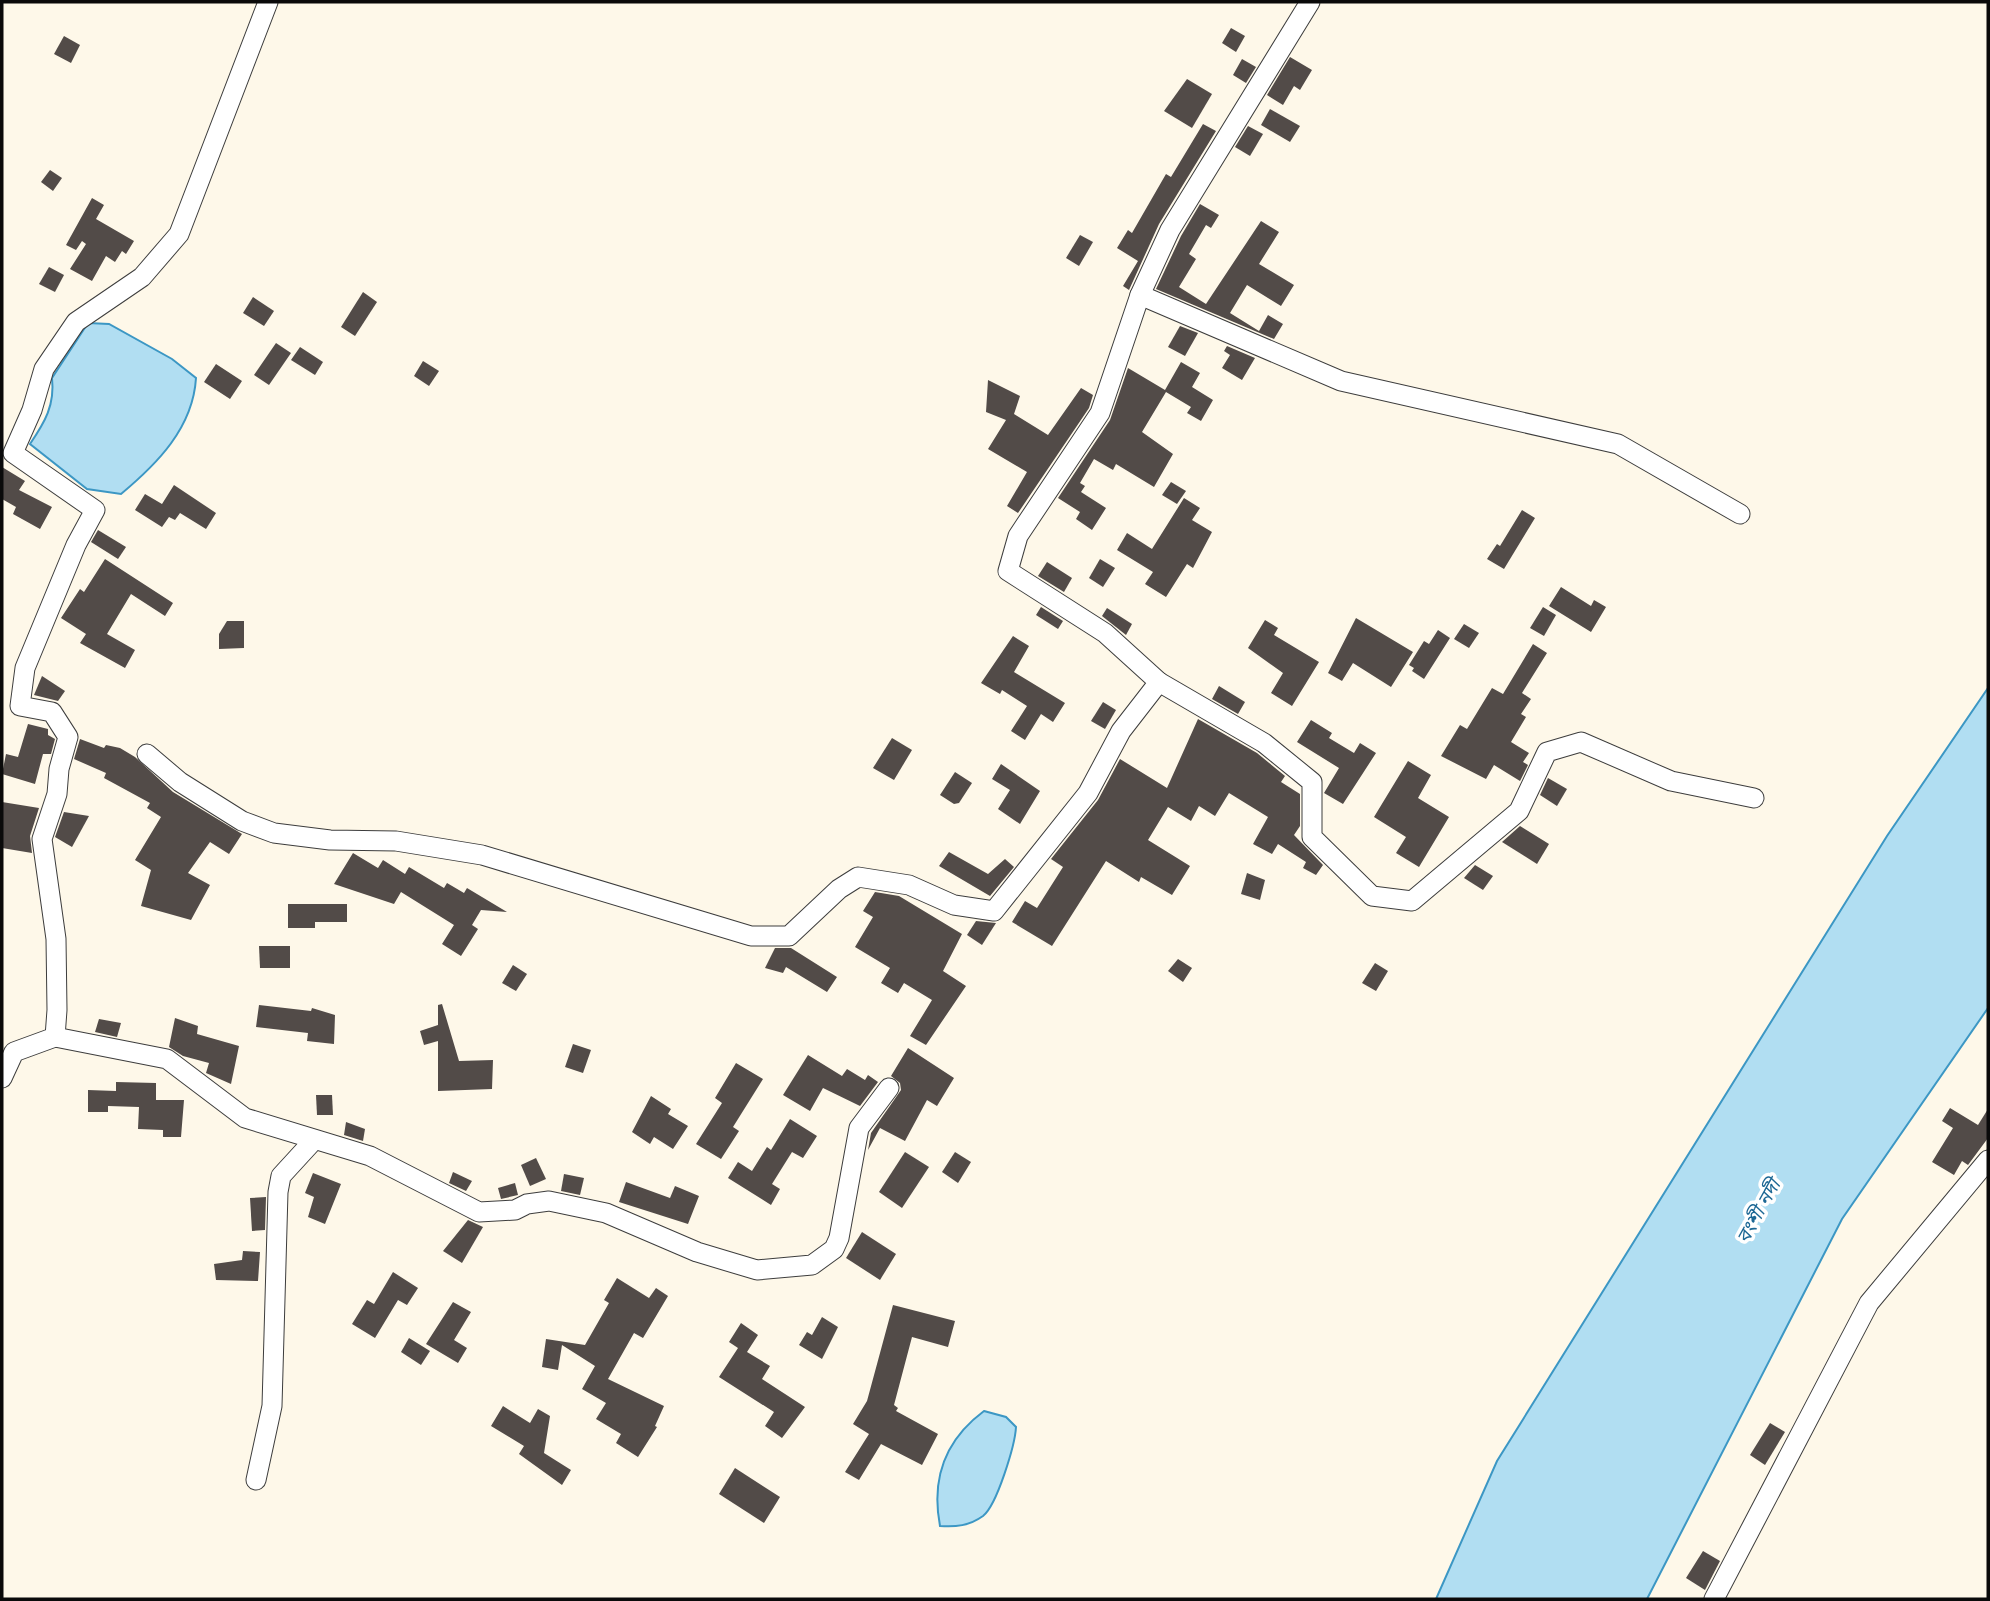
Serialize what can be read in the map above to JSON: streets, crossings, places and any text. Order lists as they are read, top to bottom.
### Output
{
  "water": ["বংশী নদী"]
}
